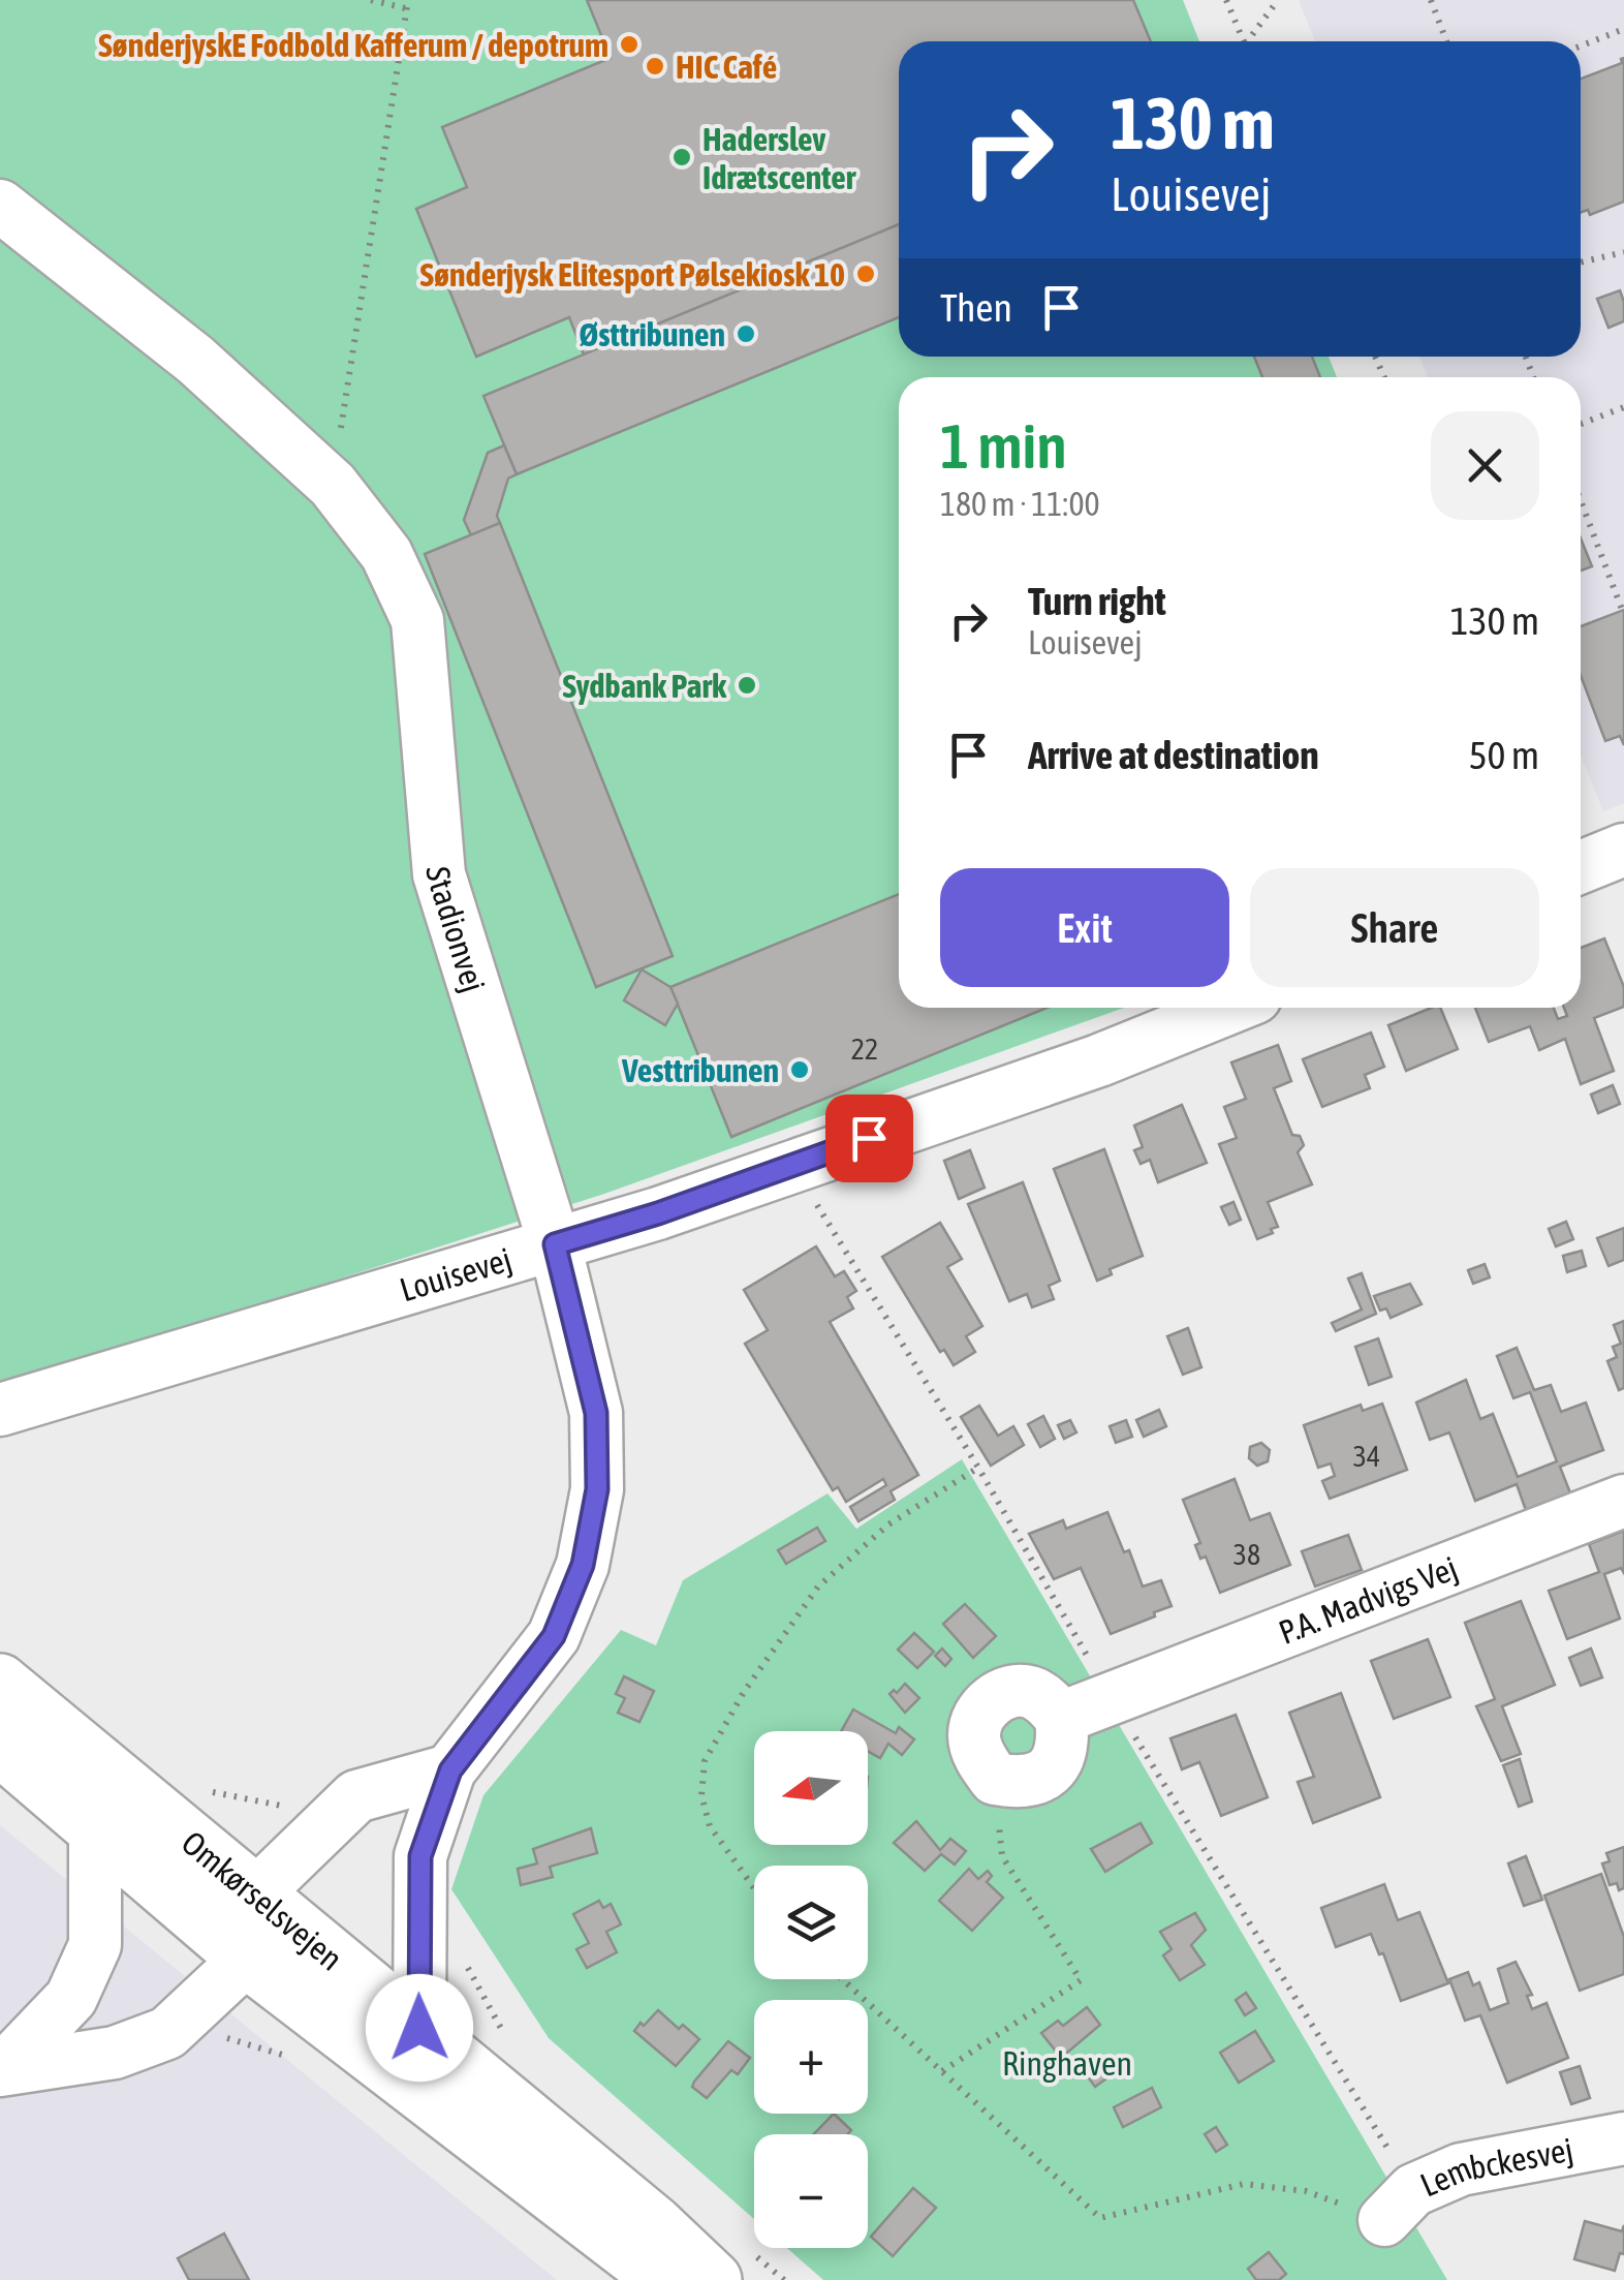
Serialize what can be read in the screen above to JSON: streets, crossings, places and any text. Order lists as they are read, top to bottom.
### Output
{
  "streets": {
    "main road": ["Omkørselsvejen"],
    "street": [
      "Stadionvej",
      "Louisevej",
      "P.A. Madvigs Vej",
      "Lembckesvej"
    ]
  },
  "crossings": [
    ["Stadionvej", "Louisevej"],
    ["Stadionvej", "Omkørselsvejen"]
  ],
  "parks": ["Ringhaven"],
  "places": [
    "SønderjyskE Fodbold Kafferum / depotrum",
    "HIC Café",
    "Haderslev Idrætscenter",
    "Sønderjysk Elitesport Pølsekiosk 10",
    "Østtribunen",
    "Sydbank Park",
    "Vesttribunen"
  ],
  "house_numbers": ["22", "34", "38"],
  "north": "left",
  "page": {
    "turn": ["130 m", "Louisevej"],
    "then": "Then",
    "heading": ["1 min", "180 m · 11:00"],
    "list": [
      {
        "name": "Turn right",
        "note": "Louisevej",
        "value": "130 m"
      },
      {
        "name": "Arrive at destination",
        "value": "50 m"
      }
    ],
    "buttons": ["Exit", "Share"],
    "map_buttons": ["+", "−"]
  }
}
